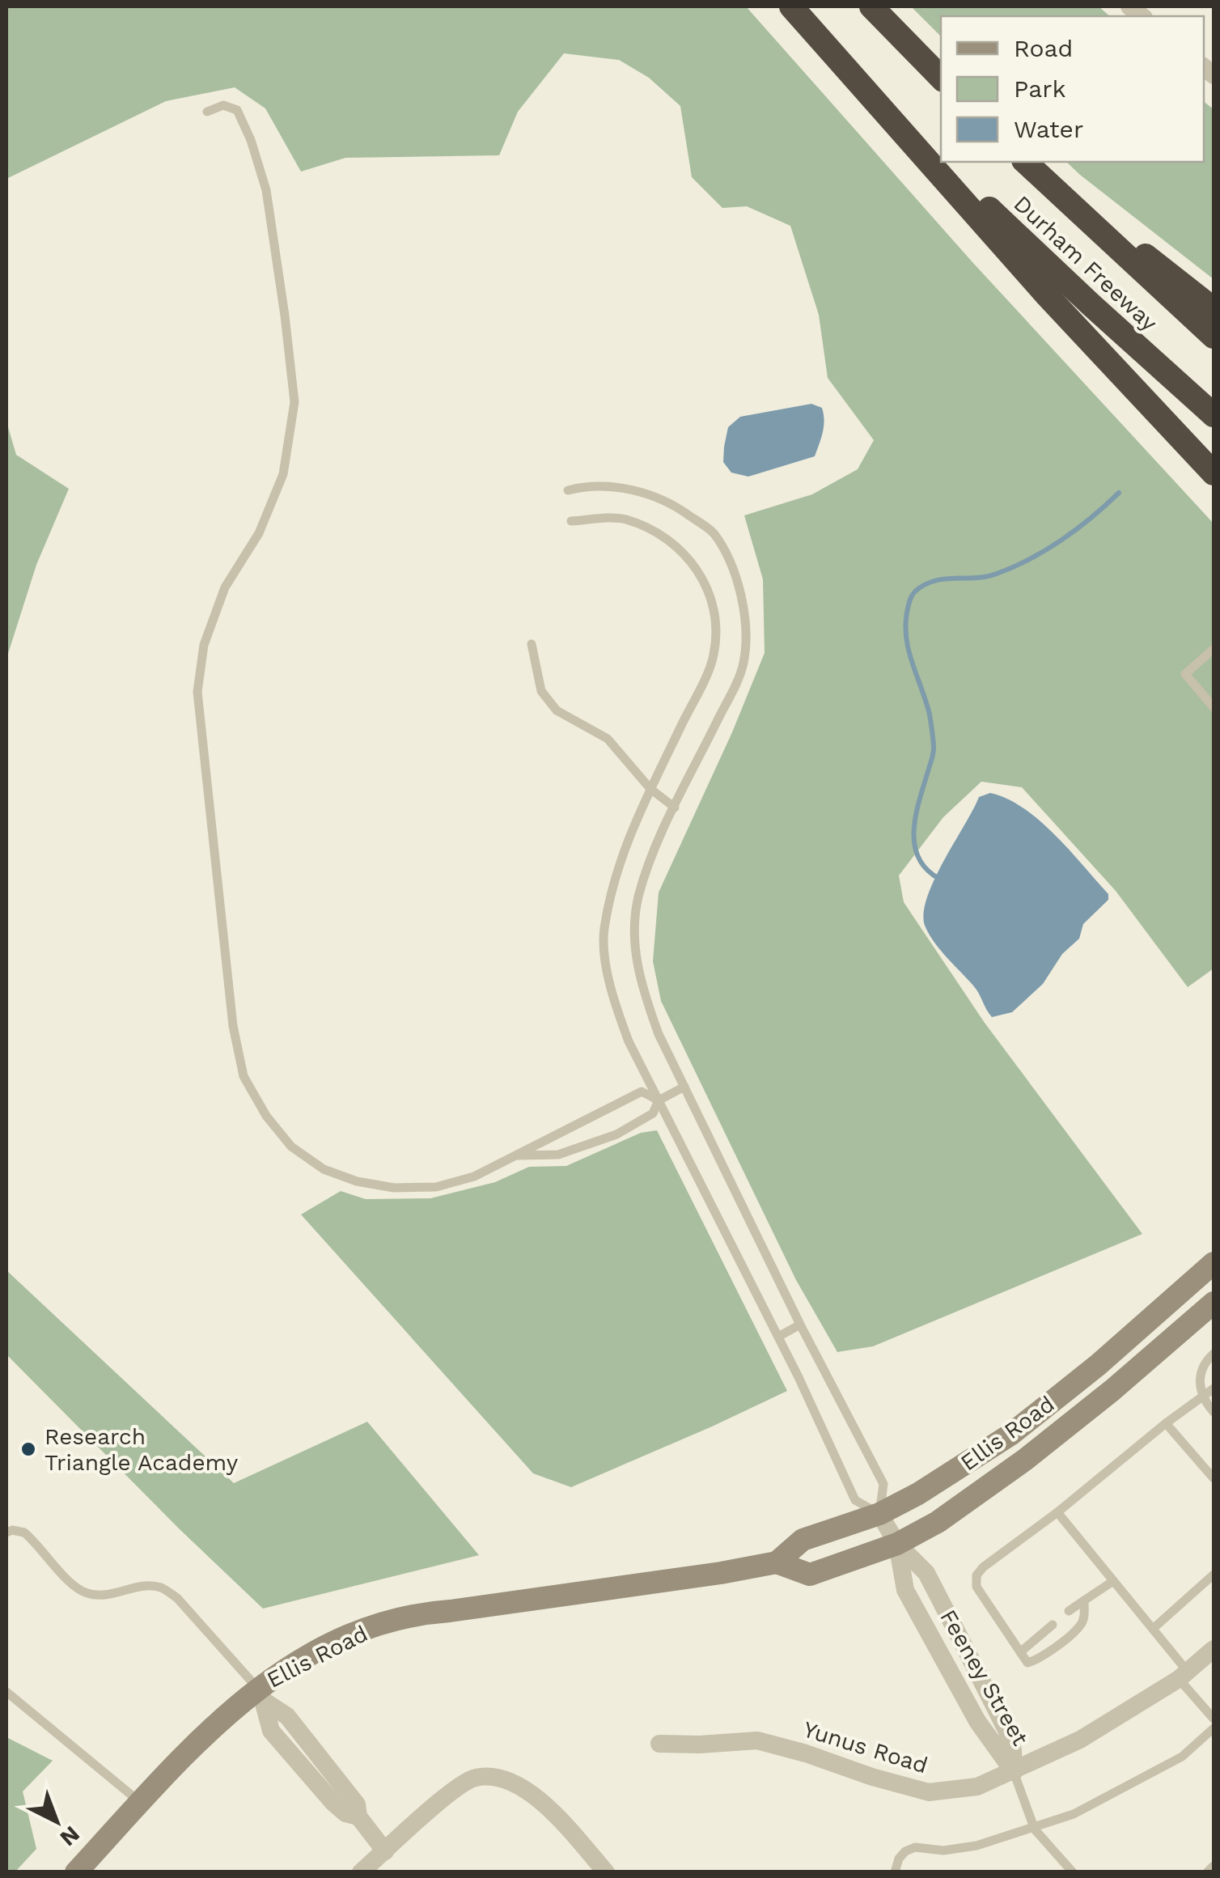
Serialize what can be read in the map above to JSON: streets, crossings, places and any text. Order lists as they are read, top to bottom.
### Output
{
  "streets": {
    "highway": ["Durham Freeway"],
    "main road": ["Ellis Road"],
    "street": ["Feeney Street", "Yunus Road"]
  },
  "crossings": [
    ["Ellis Road", "Feeney Street"],
    ["Feeney Street", "Yunus Road"]
  ],
  "places": ["Research Triangle Academy"],
  "legend": ["Road", "Park", "Water"],
  "north": "bottom right"
}
